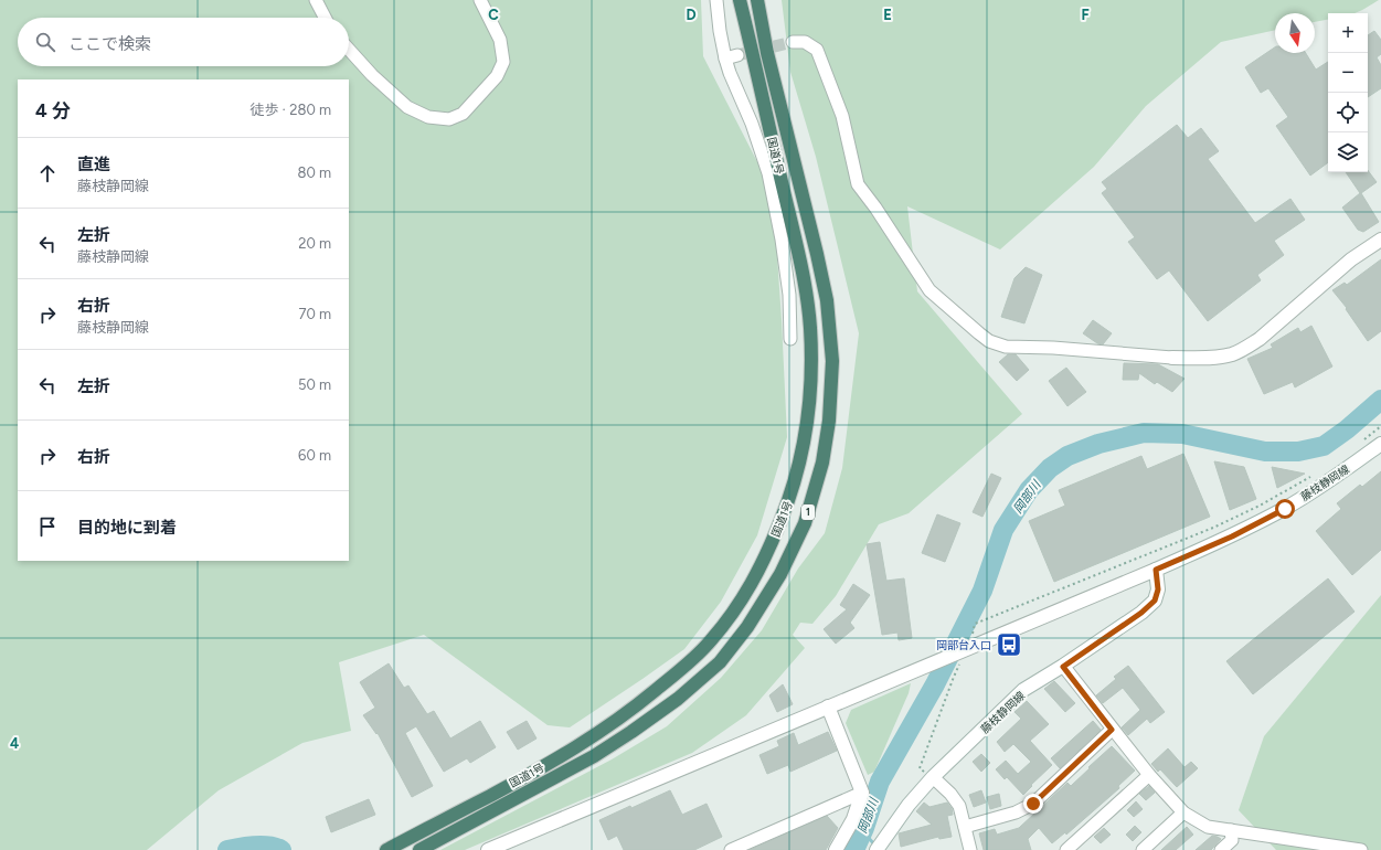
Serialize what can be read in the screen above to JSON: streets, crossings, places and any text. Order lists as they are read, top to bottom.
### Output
{
  "streets": {
    "highway": ["国道1号", "1"],
    "street": ["藤枝静岡線"]
  },
  "water": ["岡部川"],
  "places": {
    "bus stop": ["岡部台入口"]
  },
  "north": "bottom",
  "page": {
    "map_buttons": ["+", "−"],
    "search": "ここで検索",
    "heading": ["4 分", "徒歩 · 280 m"],
    "list": [
      ["直進", "藤枝静岡線", "80 m"],
      ["左折", "藤枝静岡線", "20 m"],
      ["右折", "藤枝静岡線", "70 m"],
      ["左折", "50 m"],
      ["右折", "60 m"],
      "目的地に到着"
    ]
  },
  "grid": {
    "columns": [
      "C",
      "D",
      "E",
      "F"
    ],
    "rows": ["4"]
  }
}
